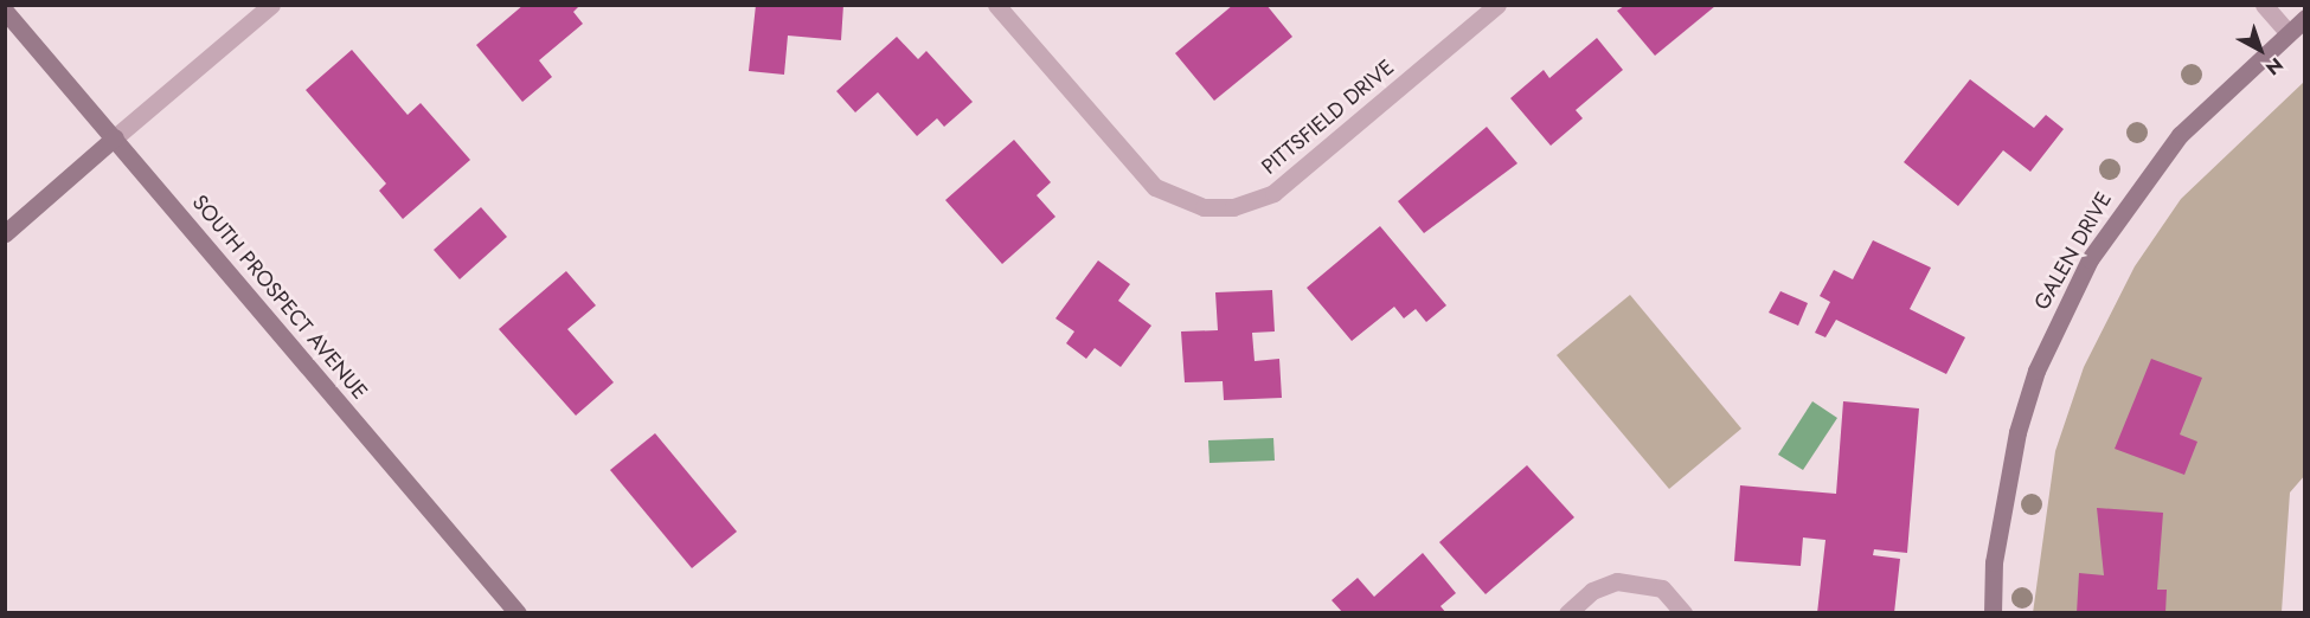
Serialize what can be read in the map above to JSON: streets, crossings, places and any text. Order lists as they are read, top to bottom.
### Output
{
  "streets": {
    "street": ["PITTSFIELD DRIVE", "GALEN DRIVE", "SOUTH PROSPECT AVENUE"]
  },
  "north": "bottom right"
}
